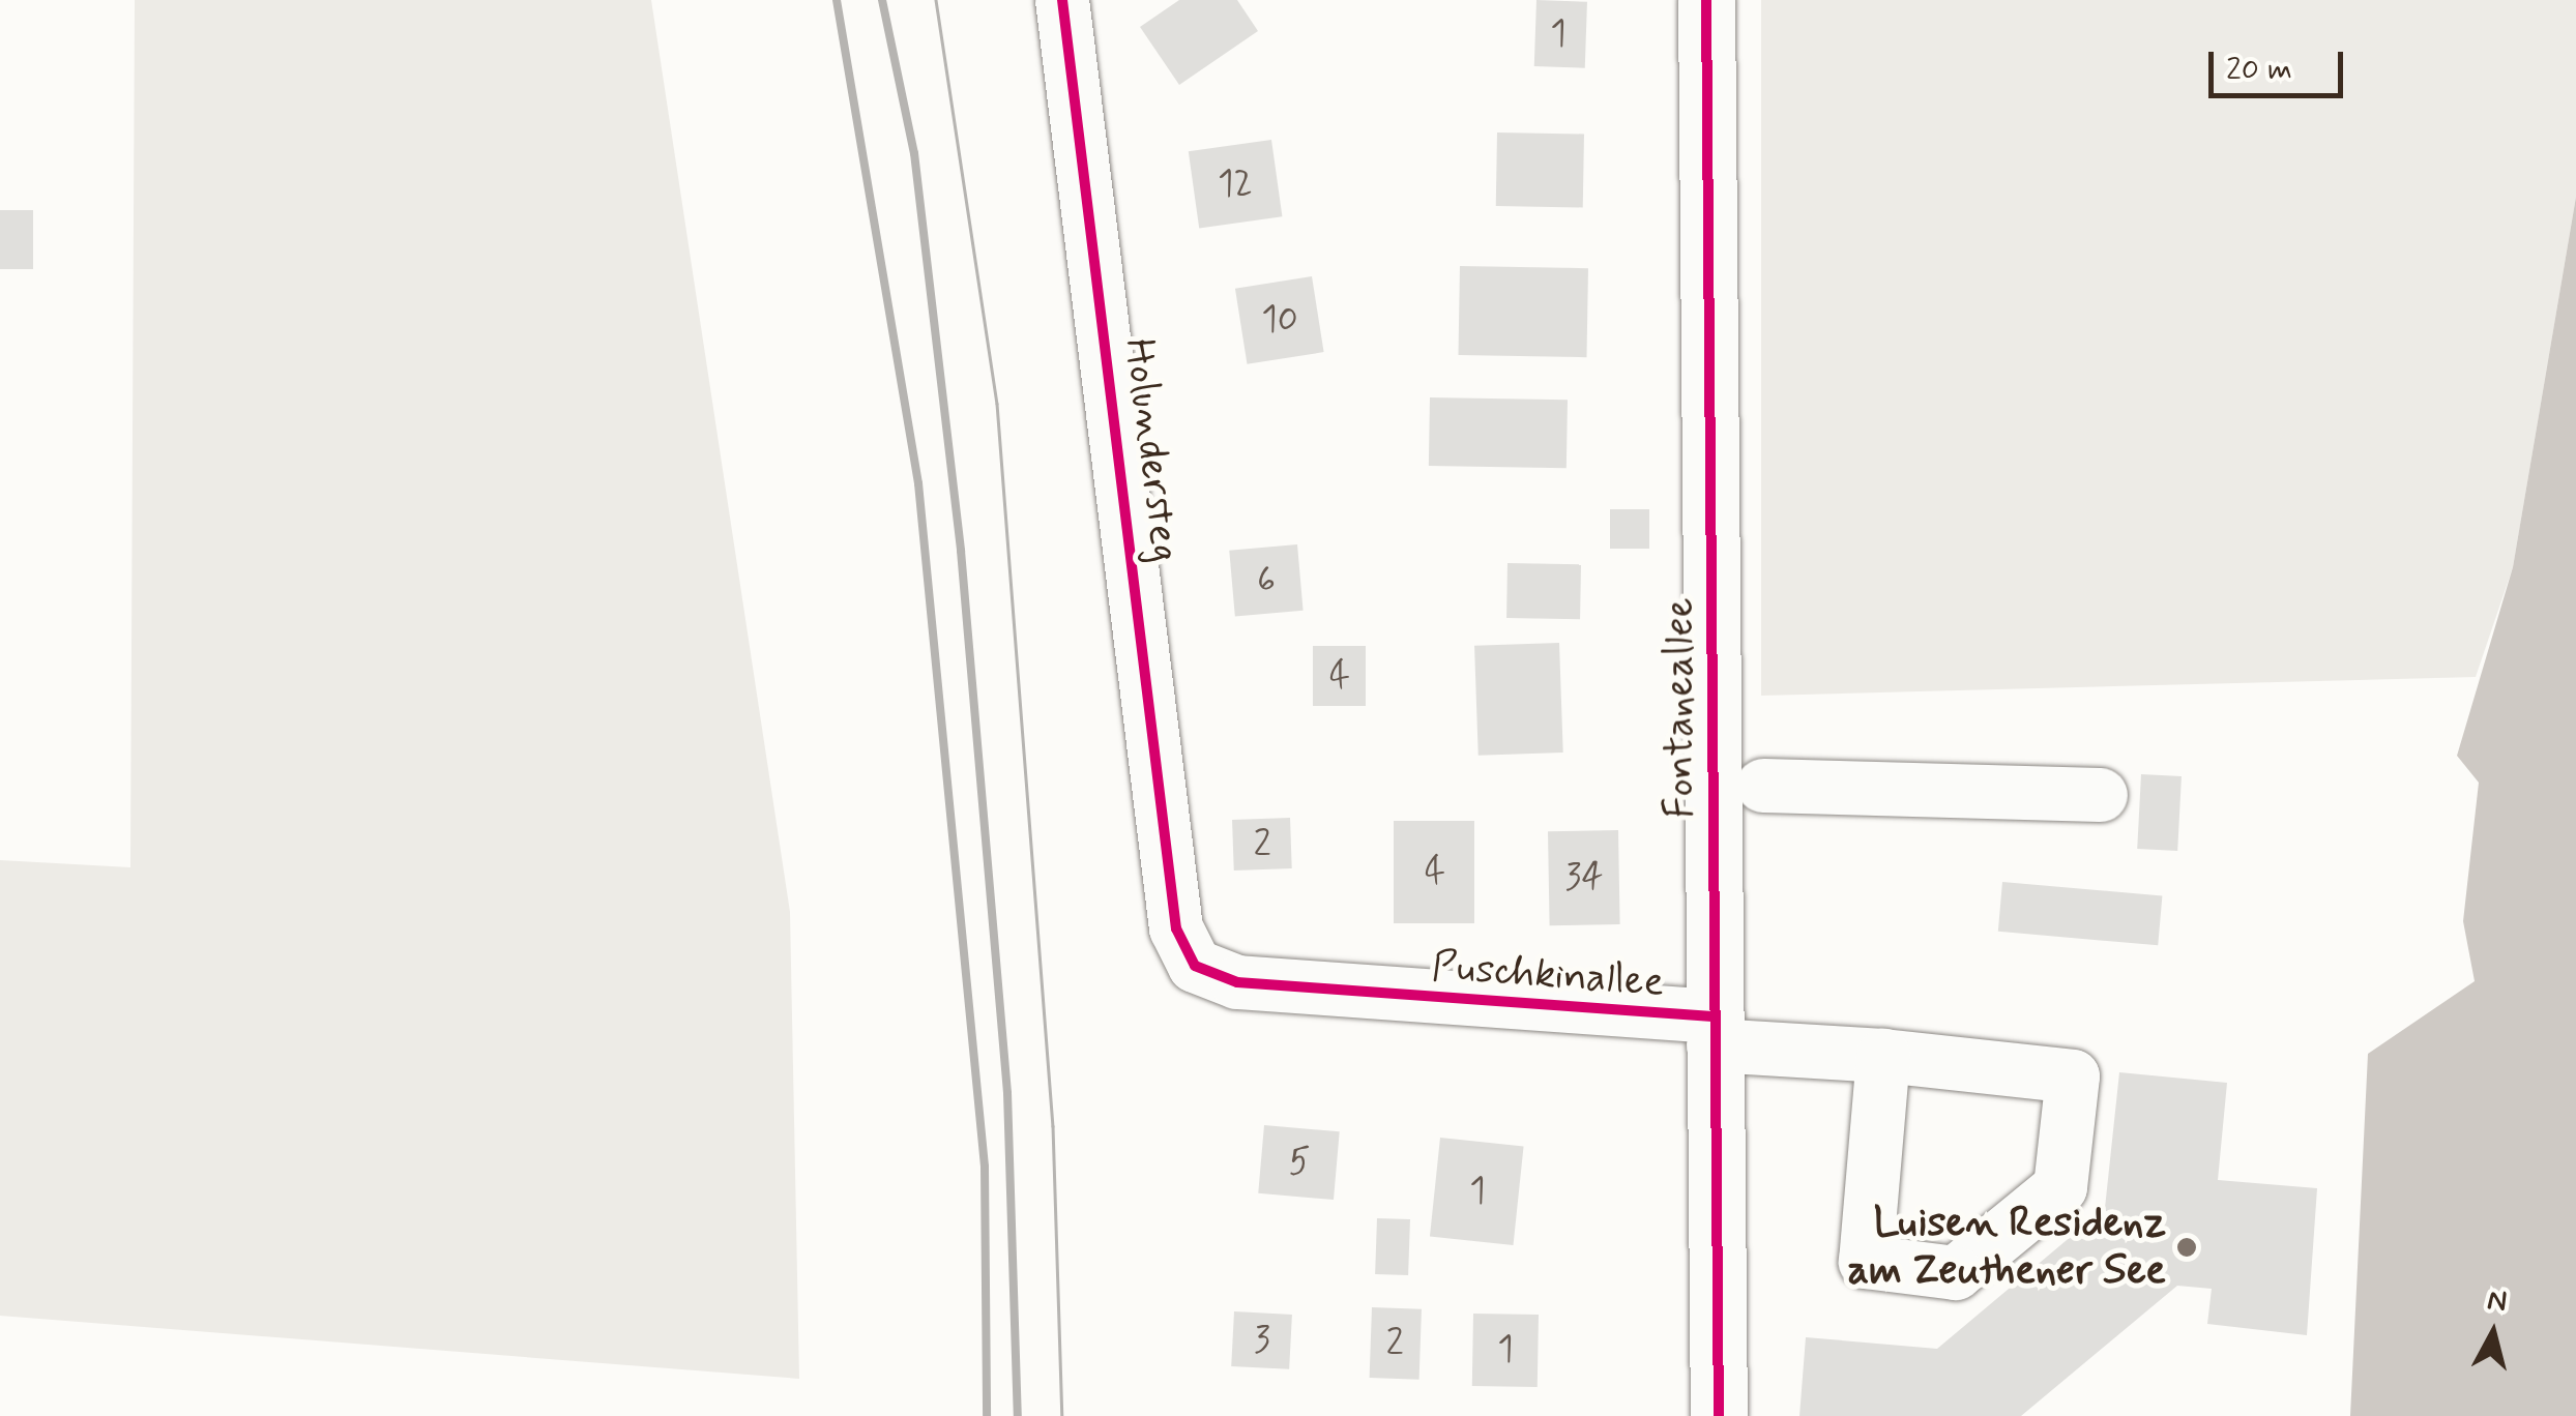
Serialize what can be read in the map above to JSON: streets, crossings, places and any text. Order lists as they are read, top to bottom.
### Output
{
  "streets": {
    "main road": ["Fontaneallee"],
    "street": ["Holundersteg", "Puschkinallee"]
  },
  "crossings": [
    ["Holundersteg", "Puschkinallee"],
    ["Fontaneallee", "Puschkinallee"]
  ],
  "places": ["Luisen Residenz am Zeuthener See"],
  "house_numbers": [
    "1",
    "12",
    "10",
    "6",
    "4",
    "2",
    "4",
    "34",
    "5",
    "1",
    "3",
    "2",
    "1"
  ],
  "scale_bar": "20 m",
  "north": "top"
}
